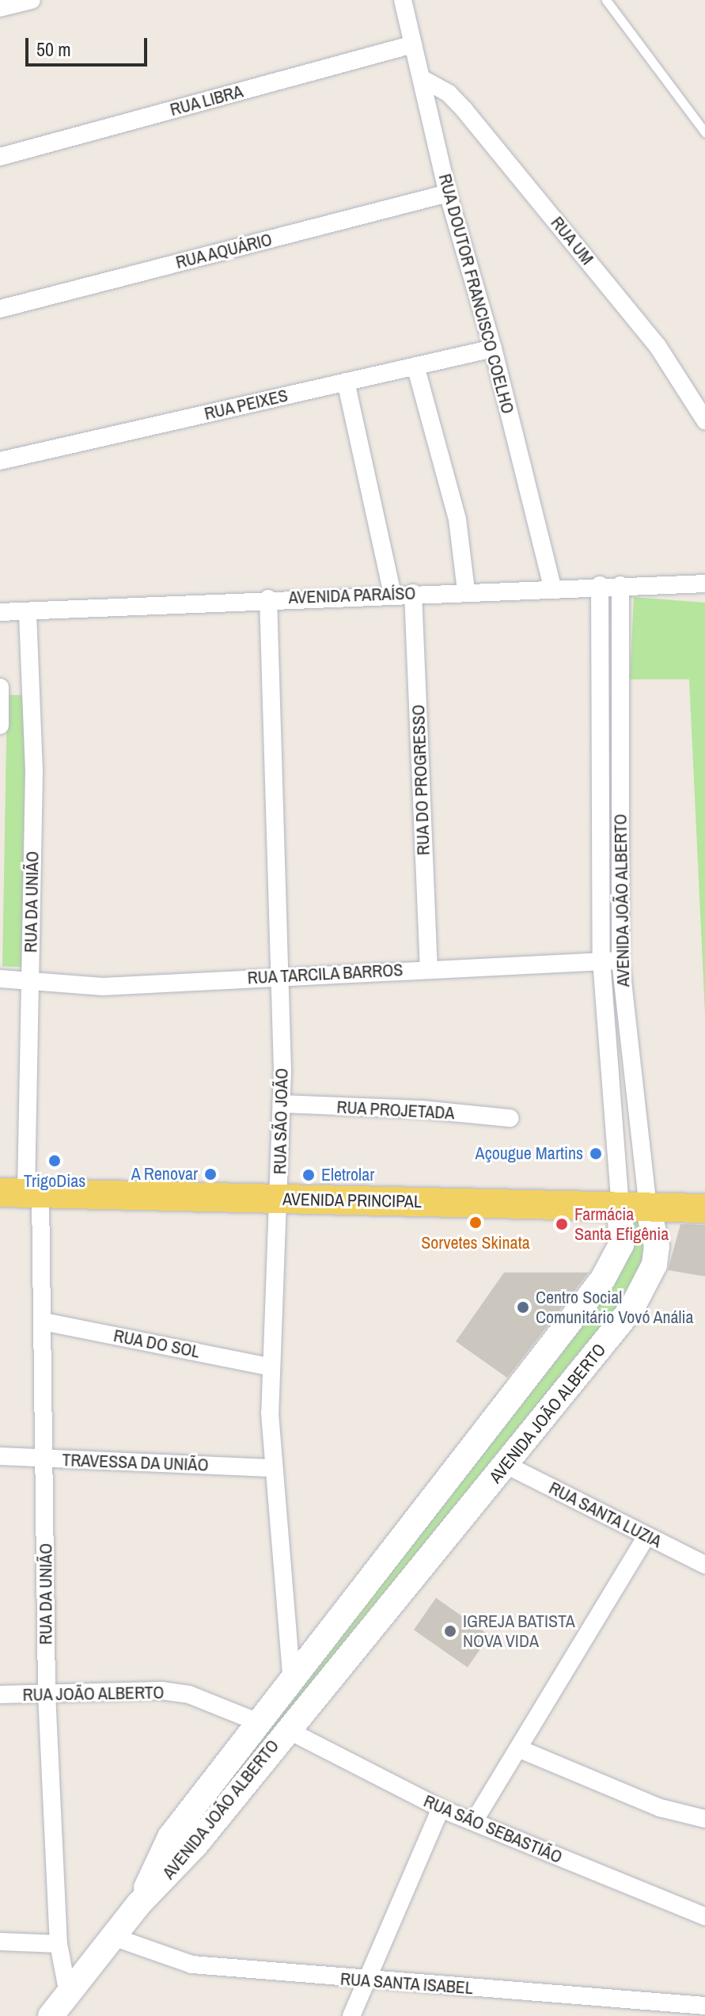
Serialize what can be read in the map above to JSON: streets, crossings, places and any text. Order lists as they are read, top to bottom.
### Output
{
  "streets": {
    "main road": ["AVENIDA PRINCIPAL"],
    "street": [
      "RUA LIBRA",
      "RUA UM",
      "RUA AQUÁRIO",
      "RUA DOUTOR FRANCISCO COELHO",
      "RUA PEIXES",
      "AVENIDA PARAÍSO",
      "RUA DO PROGRESSO",
      "AVENIDA JOÃO ALBERTO",
      "RUA DA UNIÃO",
      "RUA TARCILA BARROS",
      "RUA PROJETADA",
      "RUA SÃO JOÃO",
      "RUA DO SOL",
      "TRAVESSA DA UNIÃO",
      "RUA SANTA LUZIA",
      "RUA JOÃO ALBERTO",
      "RUA SÃO SEBASTIÃO",
      "RUA SANTA ISABEL"
    ]
  },
  "crossings": [
    ["RUA LIBRA", "RUA DOUTOR FRANCISCO COELHO"],
    ["RUA UM", "RUA DOUTOR FRANCISCO COELHO"],
    ["RUA AQUÁRIO", "RUA DOUTOR FRANCISCO COELHO"],
    ["RUA DOUTOR FRANCISCO COELHO", "RUA PEIXES"],
    ["RUA DOUTOR FRANCISCO COELHO", "AVENIDA PARAÍSO"],
    ["AVENIDA PARAÍSO", "RUA DO PROGRESSO"],
    ["AVENIDA PARAÍSO", "AVENIDA JOÃO ALBERTO"],
    ["AVENIDA PARAÍSO", "RUA DA UNIÃO"],
    ["AVENIDA PARAÍSO", "RUA SÃO JOÃO"],
    ["RUA DO PROGRESSO", "RUA TARCILA BARROS"],
    ["AVENIDA JOÃO ALBERTO", "RUA DA UNIÃO"],
    ["AVENIDA JOÃO ALBERTO", "RUA TARCILA BARROS"],
    ["AVENIDA JOÃO ALBERTO", "RUA SÃO JOÃO"],
    ["AVENIDA JOÃO ALBERTO", "AVENIDA PRINCIPAL"],
    ["AVENIDA JOÃO ALBERTO", "RUA SANTA LUZIA"],
    ["AVENIDA JOÃO ALBERTO", "RUA JOÃO ALBERTO"],
    ["AVENIDA JOÃO ALBERTO", "RUA SÃO SEBASTIÃO"],
    ["AVENIDA JOÃO ALBERTO", "RUA SANTA ISABEL"],
    ["RUA DA UNIÃO", "RUA TARCILA BARROS"],
    ["RUA DA UNIÃO", "AVENIDA PRINCIPAL"],
    ["RUA DA UNIÃO", "RUA DO SOL"],
    ["RUA DA UNIÃO", "TRAVESSA DA UNIÃO"],
    ["RUA DA UNIÃO", "RUA JOÃO ALBERTO"],
    ["RUA TARCILA BARROS", "RUA SÃO JOÃO"],
    ["RUA PROJETADA", "RUA SÃO JOÃO"],
    ["RUA SÃO JOÃO", "AVENIDA PRINCIPAL"],
    ["RUA SÃO JOÃO", "RUA DO SOL"],
    ["RUA SÃO JOÃO", "TRAVESSA DA UNIÃO"]
  ],
  "places": [
    "Açougue Martins",
    "TrigoDias",
    "A Renovar",
    "Eletrolar",
    "Sorvetes Skinata",
    "Farmácia Santa Efigênia",
    "Centro Social Comunitário Vovó Anália",
    "IGREJA BATISTA NOVA VIDA"
  ],
  "scale_bar": "50 m"
}
